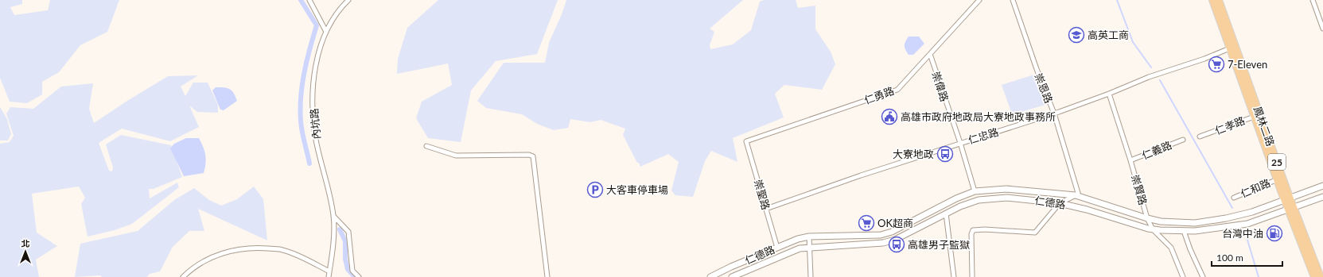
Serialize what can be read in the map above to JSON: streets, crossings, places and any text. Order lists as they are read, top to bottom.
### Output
{
  "streets": {
    "main road": ["鳳林二路", "25"],
    "street": [
      "崇偉路",
      "崇恩路",
      "仁勇路",
      "內坑路",
      "仁孝路",
      "仁忠路",
      "仁義路",
      "仁和路",
      "崇賢路",
      "崇聖路",
      "仁德路"
    ]
  },
  "crossings": [
    ["崇偉路", "仁勇路"],
    ["崇偉路", "仁忠路"],
    ["崇偉路", "仁德路"],
    ["崇恩路", "仁忠路"],
    ["崇恩路", "仁德路"],
    ["仁勇路", "崇聖路"],
    ["仁孝路", "鳳林二路"],
    ["鳳林二路", "仁忠路"],
    ["鳳林二路", "25"],
    ["鳳林二路", "仁和路"],
    ["鳳林二路", "仁德路"],
    ["仁忠路", "25"],
    ["仁忠路", "崇賢路"],
    ["仁忠路", "崇聖路"],
    ["仁義路", "崇賢路"],
    ["崇賢路", "仁德路"],
    ["崇聖路", "仁德路"]
  ],
  "places": {
    "school or university": ["高英工商"],
    "supermarket": ["7-Eleven", "OK超商"],
    "public building": ["高雄市政府地政局大寮地政事務所"],
    "bus stop": ["大寮地政", "高雄男子監獄"],
    "parking": ["大客車停車場"],
    "fuel station": ["台灣中油"]
  },
  "scale_bar": "100 m",
  "north": "top"
}
